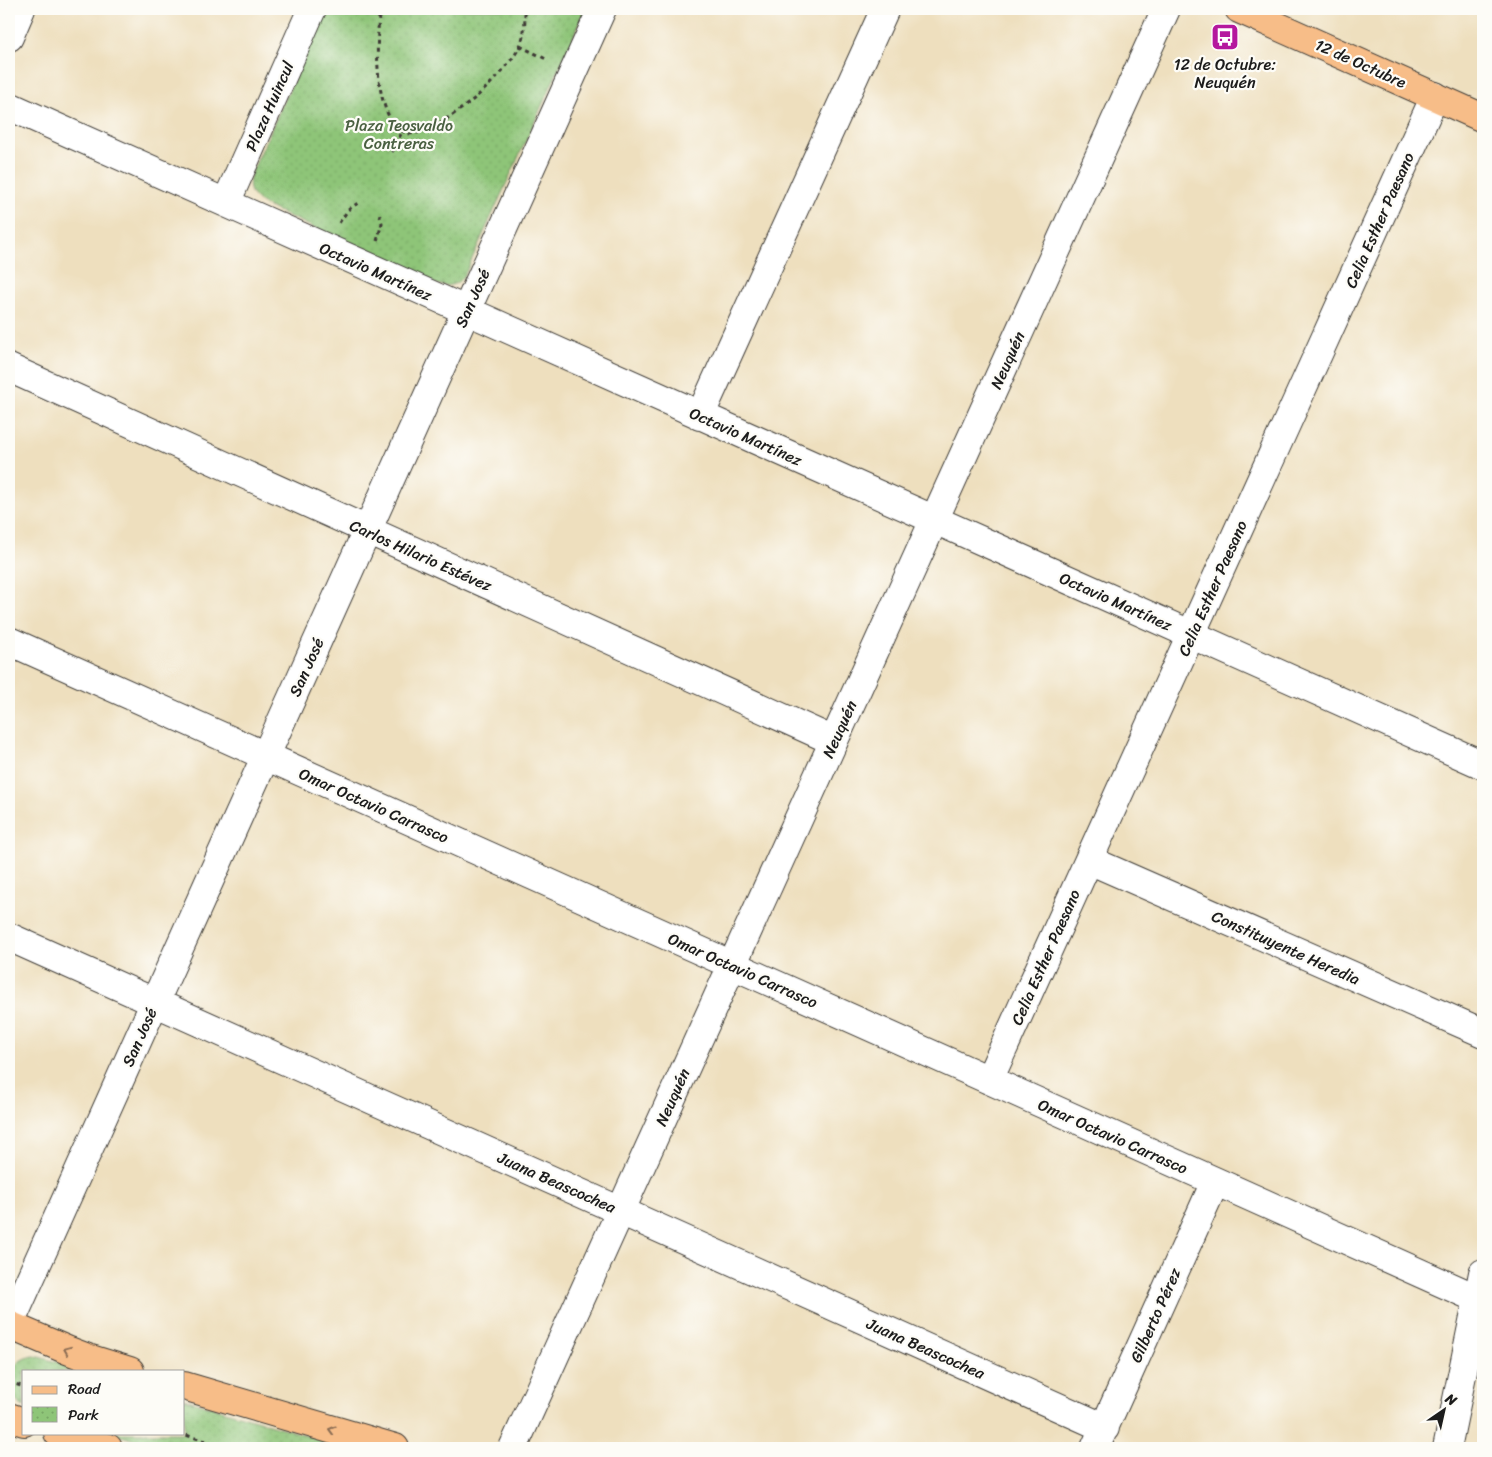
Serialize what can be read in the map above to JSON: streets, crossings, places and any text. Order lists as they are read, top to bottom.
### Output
{
  "streets": {
    "main road": ["12 de Octubre"],
    "street": [
      "Plaza Huincul",
      "Celia Esther Paesano",
      "Octavio Martínez",
      "San José",
      "Neuquén",
      "Carlos Hilario Estévez",
      "Omar Octavio Carrasco",
      "Constituyente Heredia",
      "Juana Beascochea",
      "Gilberto Pérez"
    ]
  },
  "crossings": [
    ["12 de Octubre", "Celia Esther Paesano"],
    ["Plaza Huincul", "Octavio Martínez"],
    ["Celia Esther Paesano", "Octavio Martínez"],
    ["Celia Esther Paesano", "Omar Octavio Carrasco"],
    ["Celia Esther Paesano", "Constituyente Heredia"],
    ["Octavio Martínez", "San José"],
    ["Octavio Martínez", "Neuquén"],
    ["San José", "Carlos Hilario Estévez"],
    ["San José", "Omar Octavio Carrasco"],
    ["San José", "Juana Beascochea"],
    ["Neuquén", "Carlos Hilario Estévez"],
    ["Neuquén", "Omar Octavio Carrasco"],
    ["Neuquén", "Juana Beascochea"],
    ["Omar Octavio Carrasco", "Gilberto Pérez"],
    ["Juana Beascochea", "Gilberto Pérez"]
  ],
  "parks": ["Plaza Teosvaldo Contreras"],
  "places": {
    "bus stop": ["12 de Octubre: Neuquén"]
  },
  "legend": ["Road", "Park"],
  "north": "top right"
}
